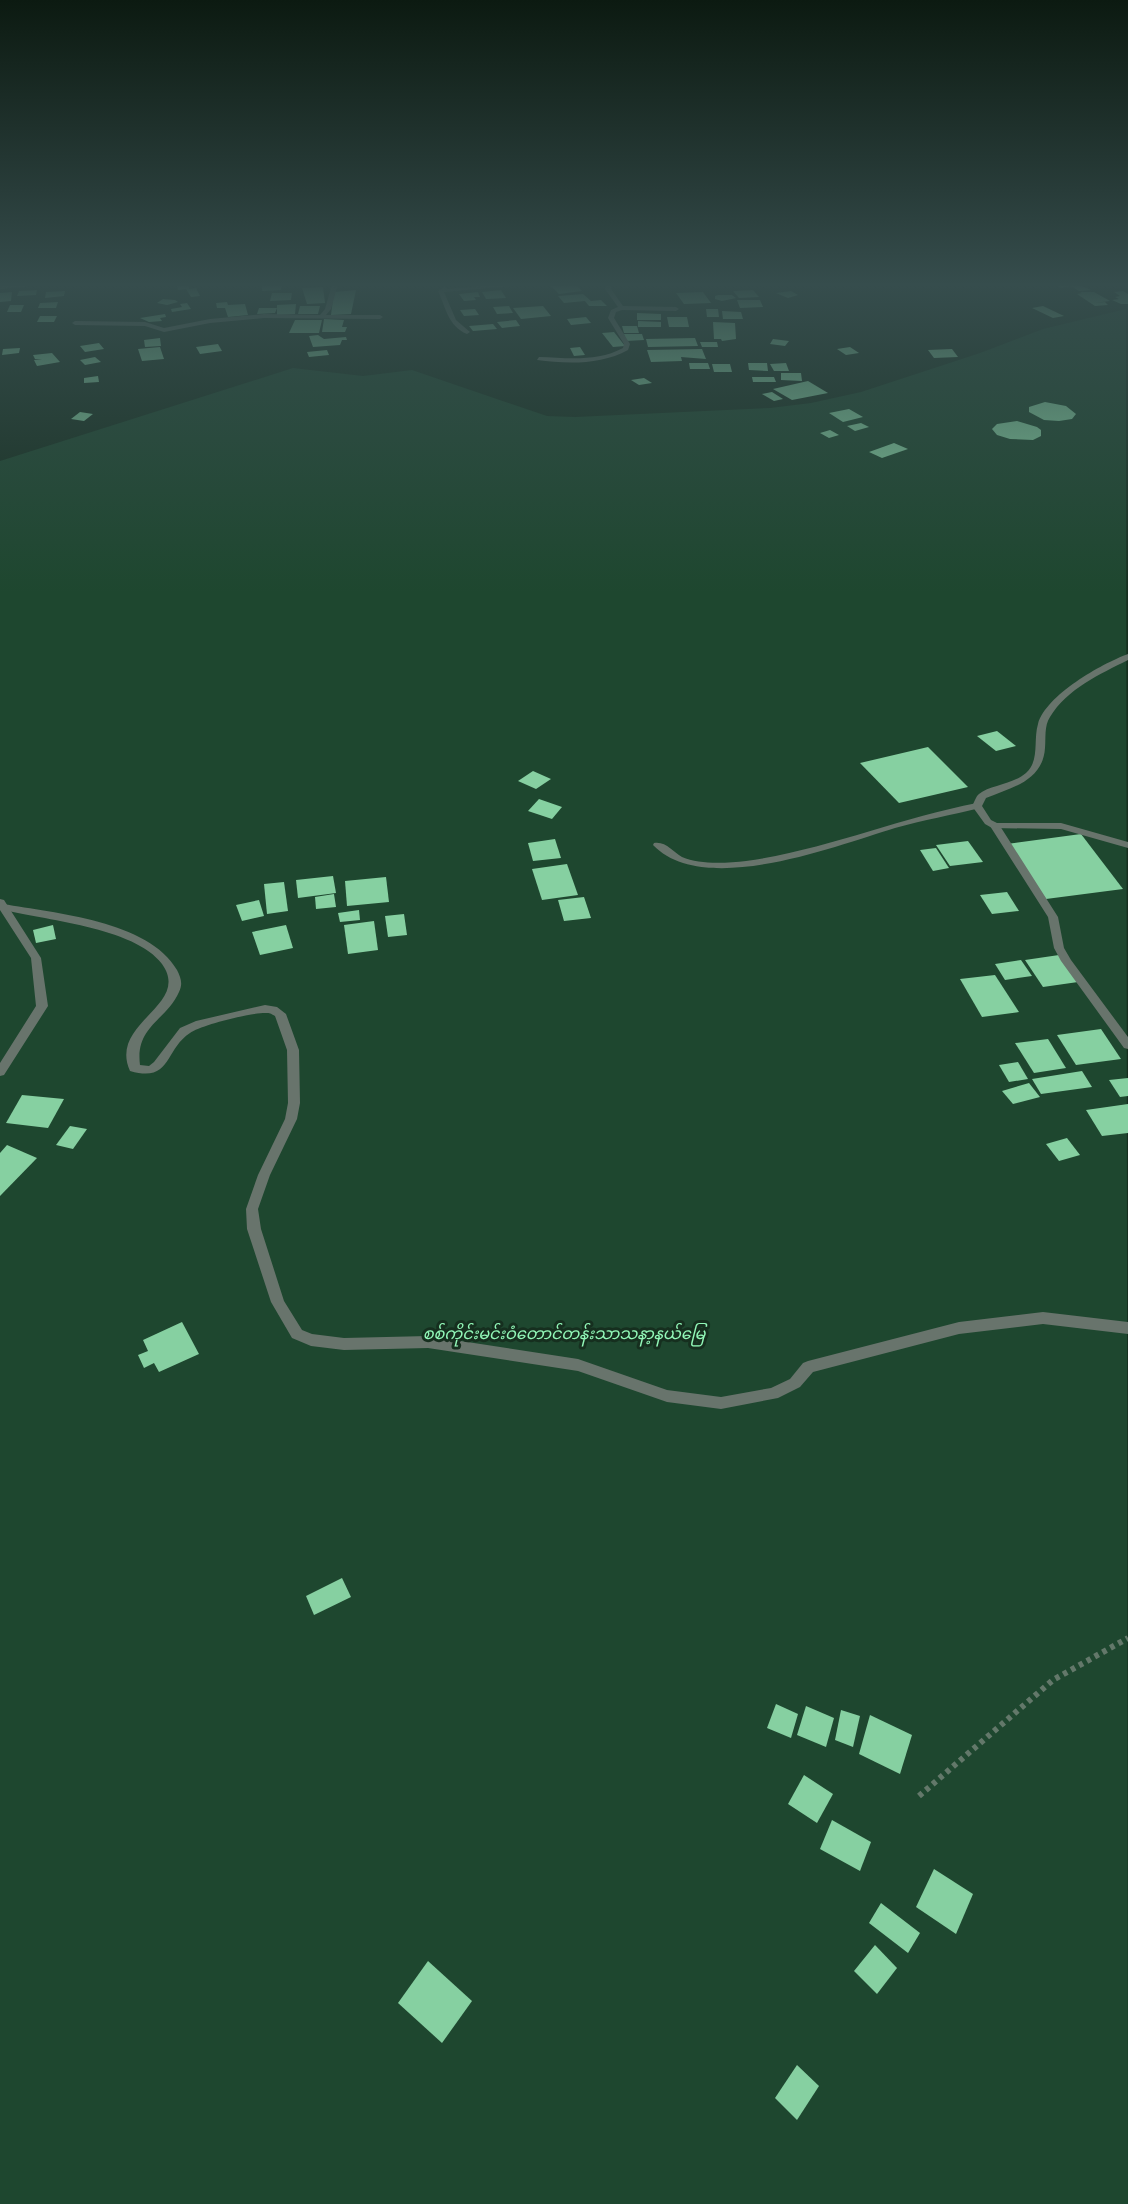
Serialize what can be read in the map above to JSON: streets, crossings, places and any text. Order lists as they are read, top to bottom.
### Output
{
  "parks": ["စစ်ကိုင်းမင်းဝံတောင်တန်းသာသနာ့နယ်မြေ"]
}
